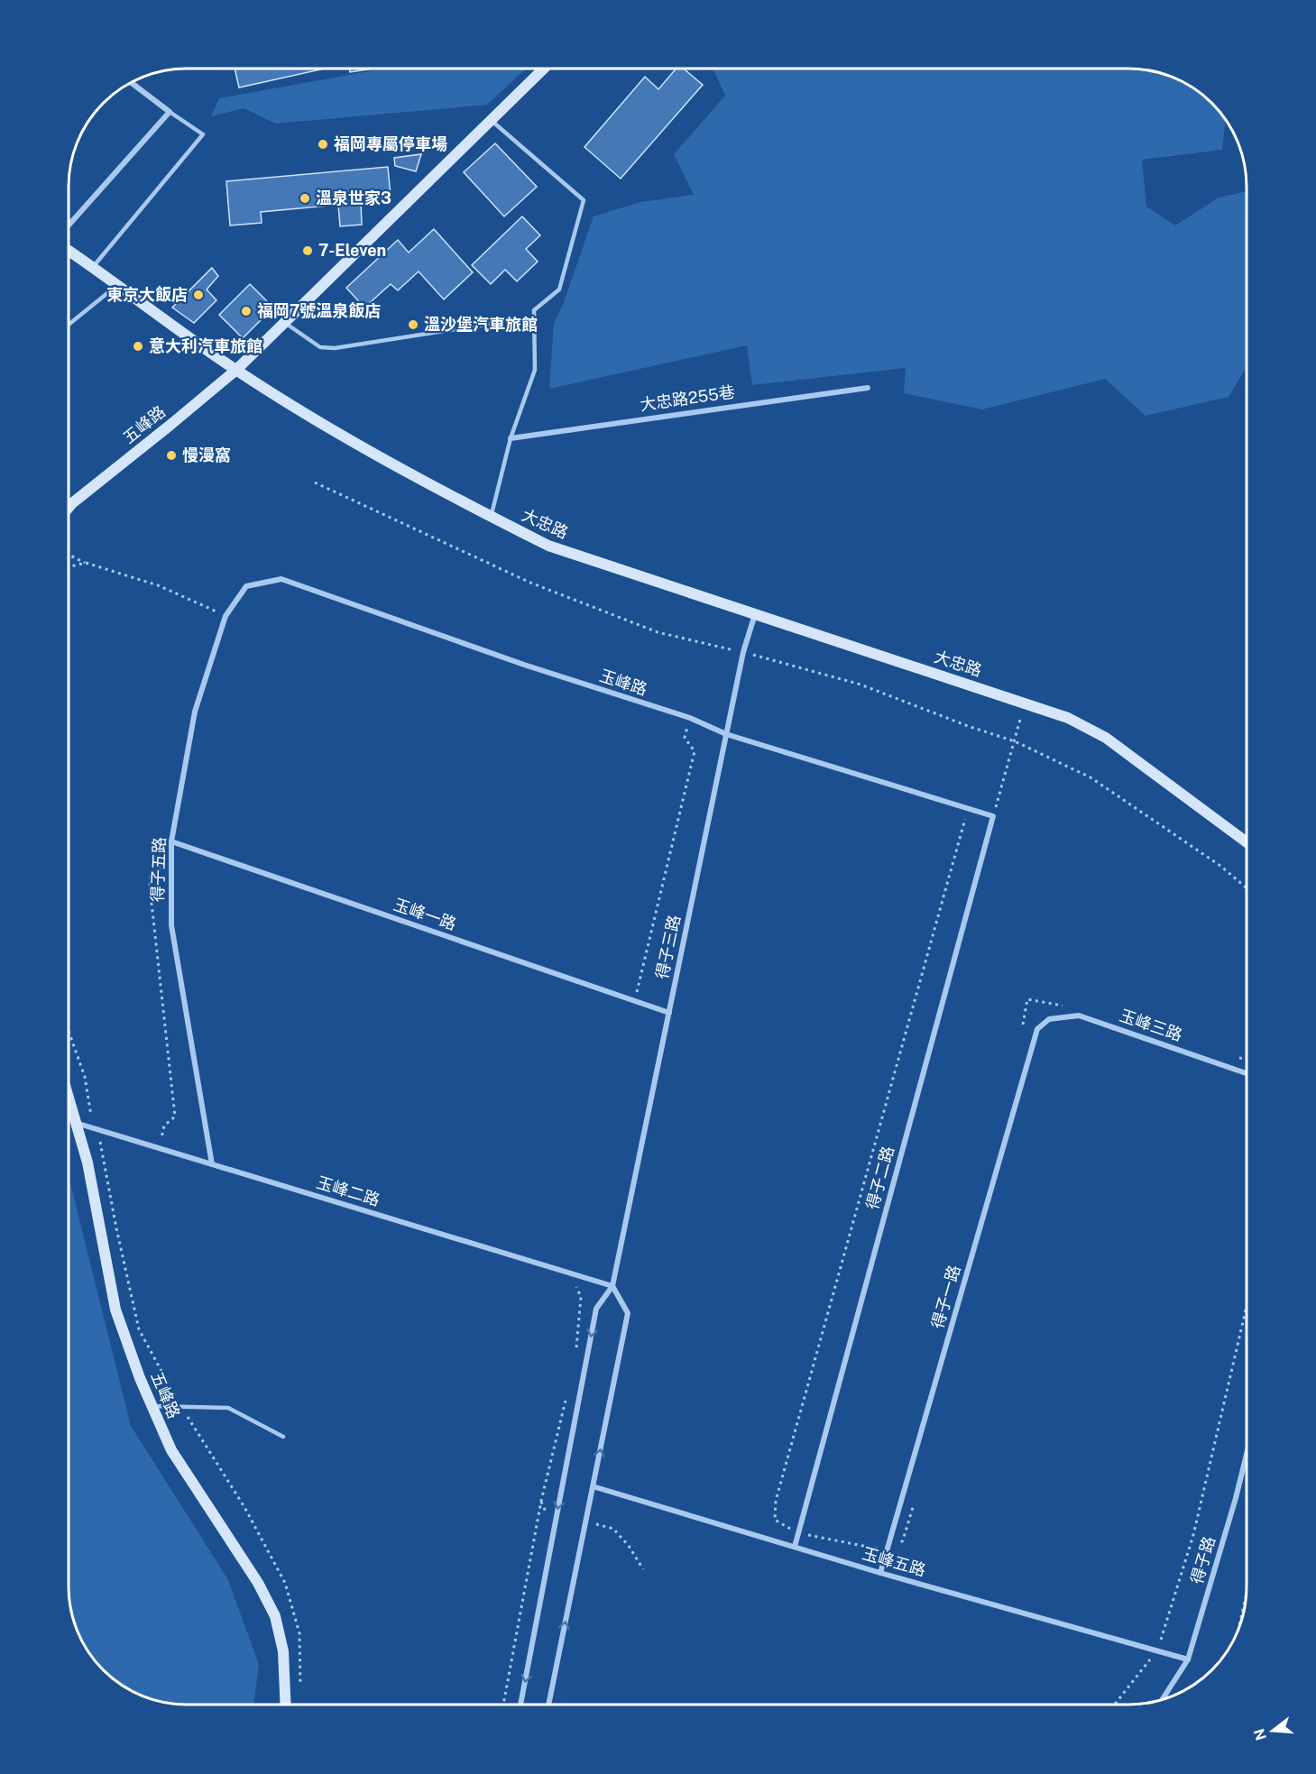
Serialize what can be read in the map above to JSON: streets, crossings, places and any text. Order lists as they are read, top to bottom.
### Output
{
  "streets": {
    "street": [
      "大忠路255巷",
      "五峰路",
      "大忠路",
      "玉峰路",
      "得子五路",
      "玉峰一路",
      "得子三路",
      "玉峰三路",
      "得子二路",
      "玉峰二路",
      "得子一路",
      "得子路",
      "玉峰五路"
    ]
  },
  "crossings": [
    ["五峰路", "大忠路"],
    ["五峰路", "玉峰二路"],
    ["大忠路", "得子三路"],
    ["玉峰路", "得子五路"],
    ["玉峰路", "得子三路"],
    ["玉峰路", "得子二路"],
    ["得子五路", "玉峰一路"],
    ["得子五路", "玉峰二路"],
    ["玉峰一路", "得子三路"],
    ["得子三路", "玉峰二路"],
    ["玉峰三路", "得子一路"],
    ["得子二路", "玉峰五路"],
    ["得子一路", "玉峰五路"],
    ["得子路", "玉峰五路"]
  ],
  "places": [
    "福岡專屬停車場",
    "溫泉世家3",
    "7-Eleven",
    "東京大飯店",
    "福岡7號溫泉飯店",
    "溫沙堡汽車旅館",
    "意大利汽車旅館",
    "慢漫窩"
  ],
  "north": "left"
}
